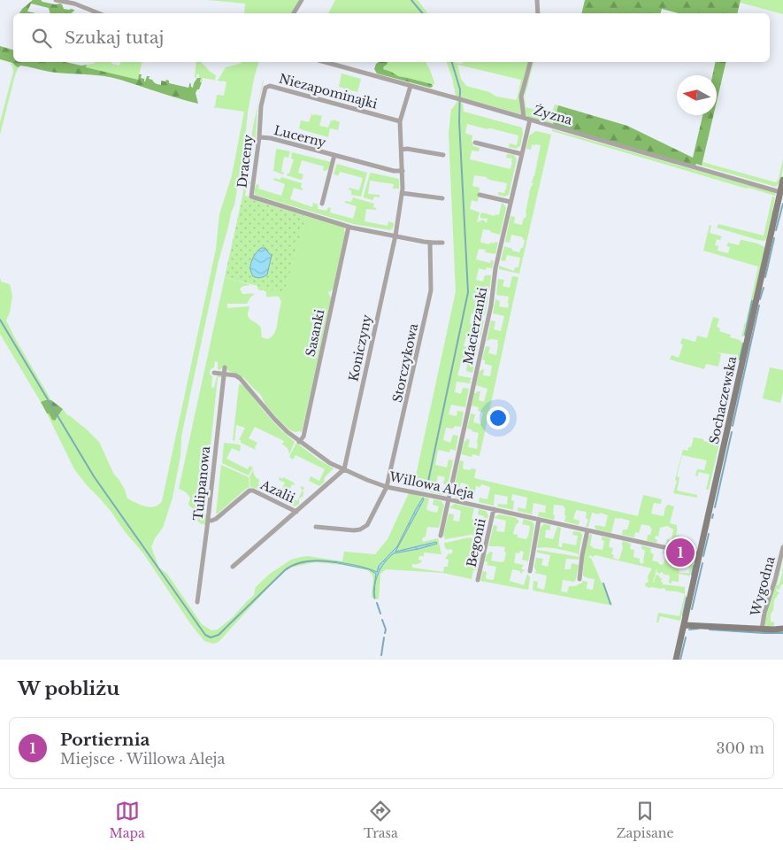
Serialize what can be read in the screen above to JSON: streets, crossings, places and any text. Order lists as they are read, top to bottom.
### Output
{
  "streets": {
    "street": [
      "Niezapominajki",
      "Żyzna",
      "Lucerny",
      "Draceny",
      "Macierzanki",
      "Sasanki",
      "Koniczyny",
      "Storczykowa",
      "Sochaczewska",
      "Tulipanowa",
      "Willowa Aleja",
      "Azalii",
      "Begonii",
      "Wygodna"
    ]
  },
  "crossings": [
    ["Niezapominajki", "Draceny"],
    ["Niezapominajki", "Koniczyny"],
    ["Żyzna", "Macierzanki"],
    ["Żyzna", "Koniczyny"],
    ["Żyzna", "Sochaczewska"],
    ["Lucerny", "Draceny"],
    ["Lucerny", "Koniczyny"],
    ["Draceny", "Sasanki"],
    ["Macierzanki", "Willowa Aleja"],
    ["Sasanki", "Willowa Aleja"],
    ["Koniczyny", "Willowa Aleja"],
    ["Storczykowa", "Willowa Aleja"],
    ["Sochaczewska", "Willowa Aleja"],
    ["Tulipanowa", "Willowa Aleja"],
    ["Tulipanowa", "Azalii"],
    ["Willowa Aleja", "Begonii"]
  ],
  "north": "left",
  "page": {
    "search": "Szukaj tutaj",
    "pins": "1",
    "heading": "W pobliżu",
    "list": [
      {
        "mark": "1",
        "name": "Portiernia",
        "note": "Miejsce · Willowa Aleja",
        "value": "300 m"
      }
    ],
    "nav": ["Mapa", "Trasa", "Zapisane"]
  }
}
